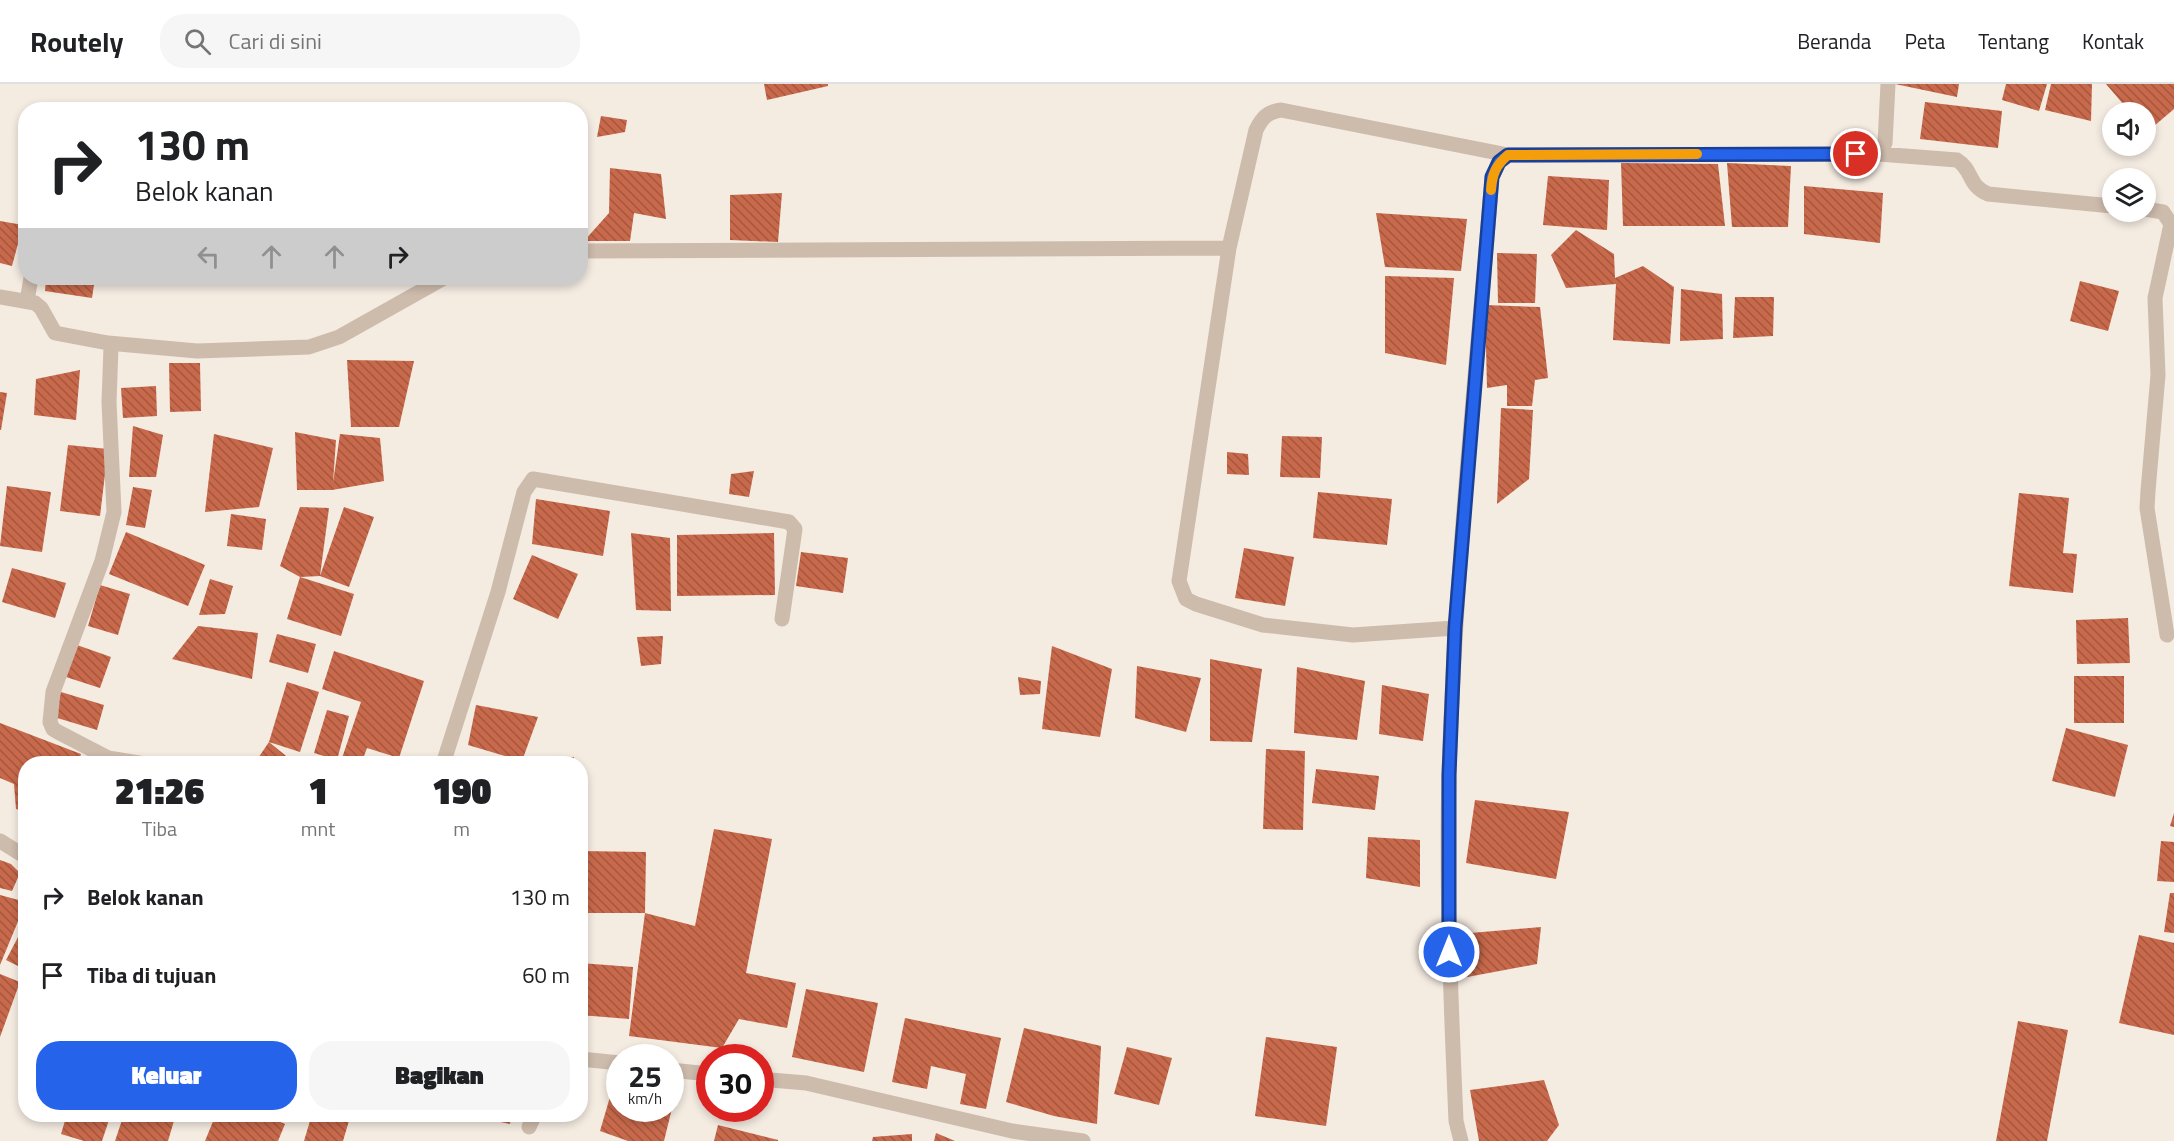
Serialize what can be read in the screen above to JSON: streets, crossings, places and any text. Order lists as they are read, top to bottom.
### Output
{
  "page": {
    "header": "Routely",
    "search": "Cari di sini",
    "nav": [
      "Beranda",
      "Peta",
      "Tentang",
      "Kontak"
    ],
    "turn": ["130 m", "Belok kanan"],
    "eta": [
      "21:26",
      "Tiba",
      "1",
      "mnt",
      "190",
      "m"
    ],
    "list": [
      {
        "name": "Belok kanan",
        "value": "130 m"
      },
      {
        "name": "Tiba di tujuan",
        "value": "60 m"
      }
    ],
    "buttons": ["Keluar", "Bagikan"],
    "speed": "25 km/h",
    "limit": "30"
  }
}
